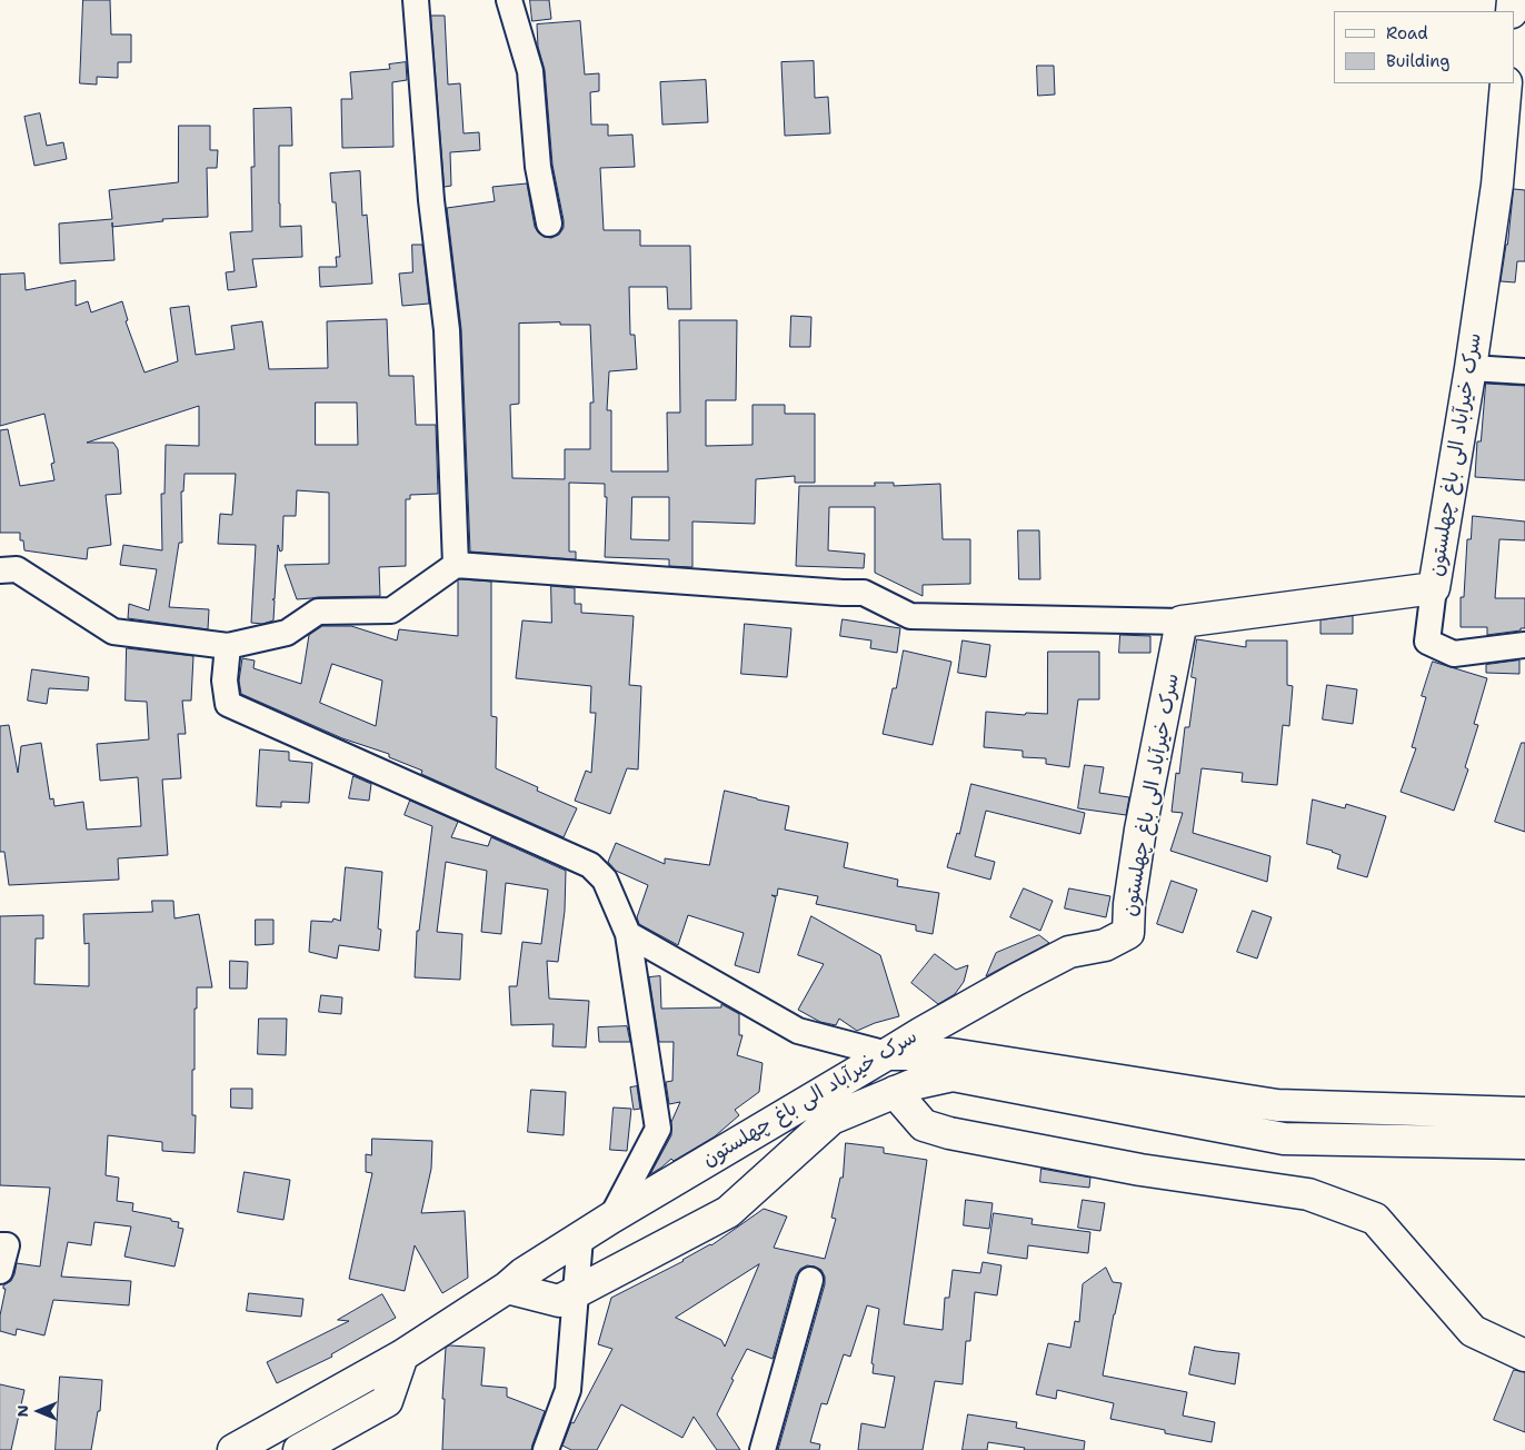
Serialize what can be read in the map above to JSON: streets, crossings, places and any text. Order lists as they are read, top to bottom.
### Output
{
  "streets": {
    "main road": ["سرک خیرآباد الی باغ چهلستون"]
  },
  "legend": ["Road", "Building"],
  "north": "left"
}
